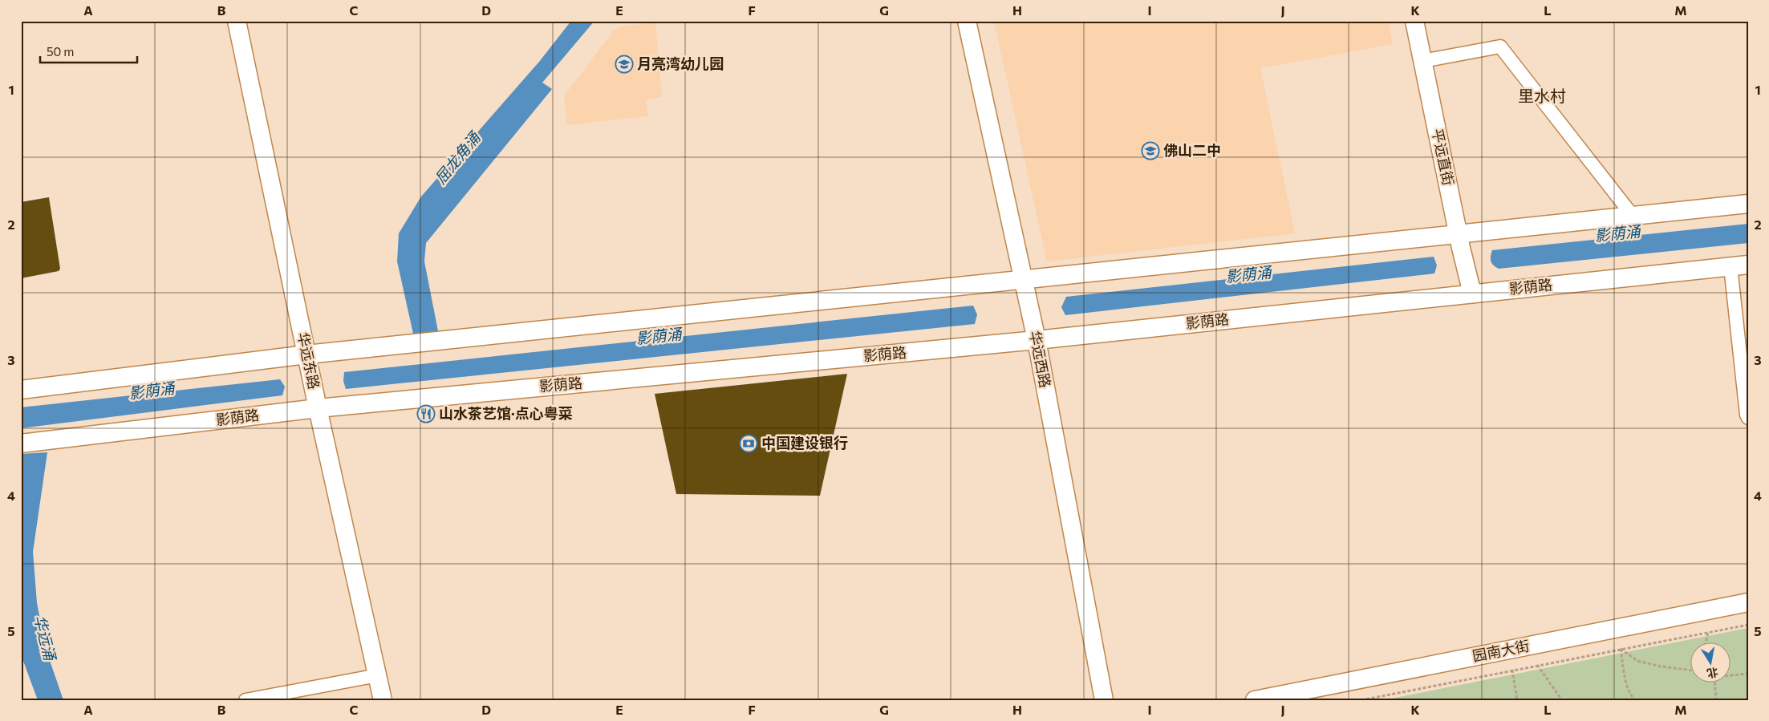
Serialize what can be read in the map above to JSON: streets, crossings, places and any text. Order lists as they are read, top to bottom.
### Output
{
  "streets": {
    "street": [
      "平远直街",
      "影荫路",
      "华远西路",
      "华远东路",
      "园南大街"
    ]
  },
  "crossings": [
    ["平远直街", "影荫路"],
    ["影荫路", "华远西路"],
    ["影荫路", "华远东路"]
  ],
  "districts": ["里水村"],
  "water": ["屈龙角涌", "影荫涌", "华远涌"],
  "places": {
    "school or university": ["月亮湾幼儿园", "佛山二中"],
    "restaurant": ["山水茶艺馆·点心粤菜"],
    "bank": ["中国建设银行"]
  },
  "scale_bar": "50 m",
  "north": "bottom",
  "grid": {
    "columns": [
      "A",
      "B",
      "C",
      "D",
      "E",
      "F",
      "G",
      "H",
      "I",
      "J",
      "K",
      "L",
      "M"
    ],
    "rows": [
      "1",
      "2",
      "3",
      "4",
      "5"
    ]
  }
}
